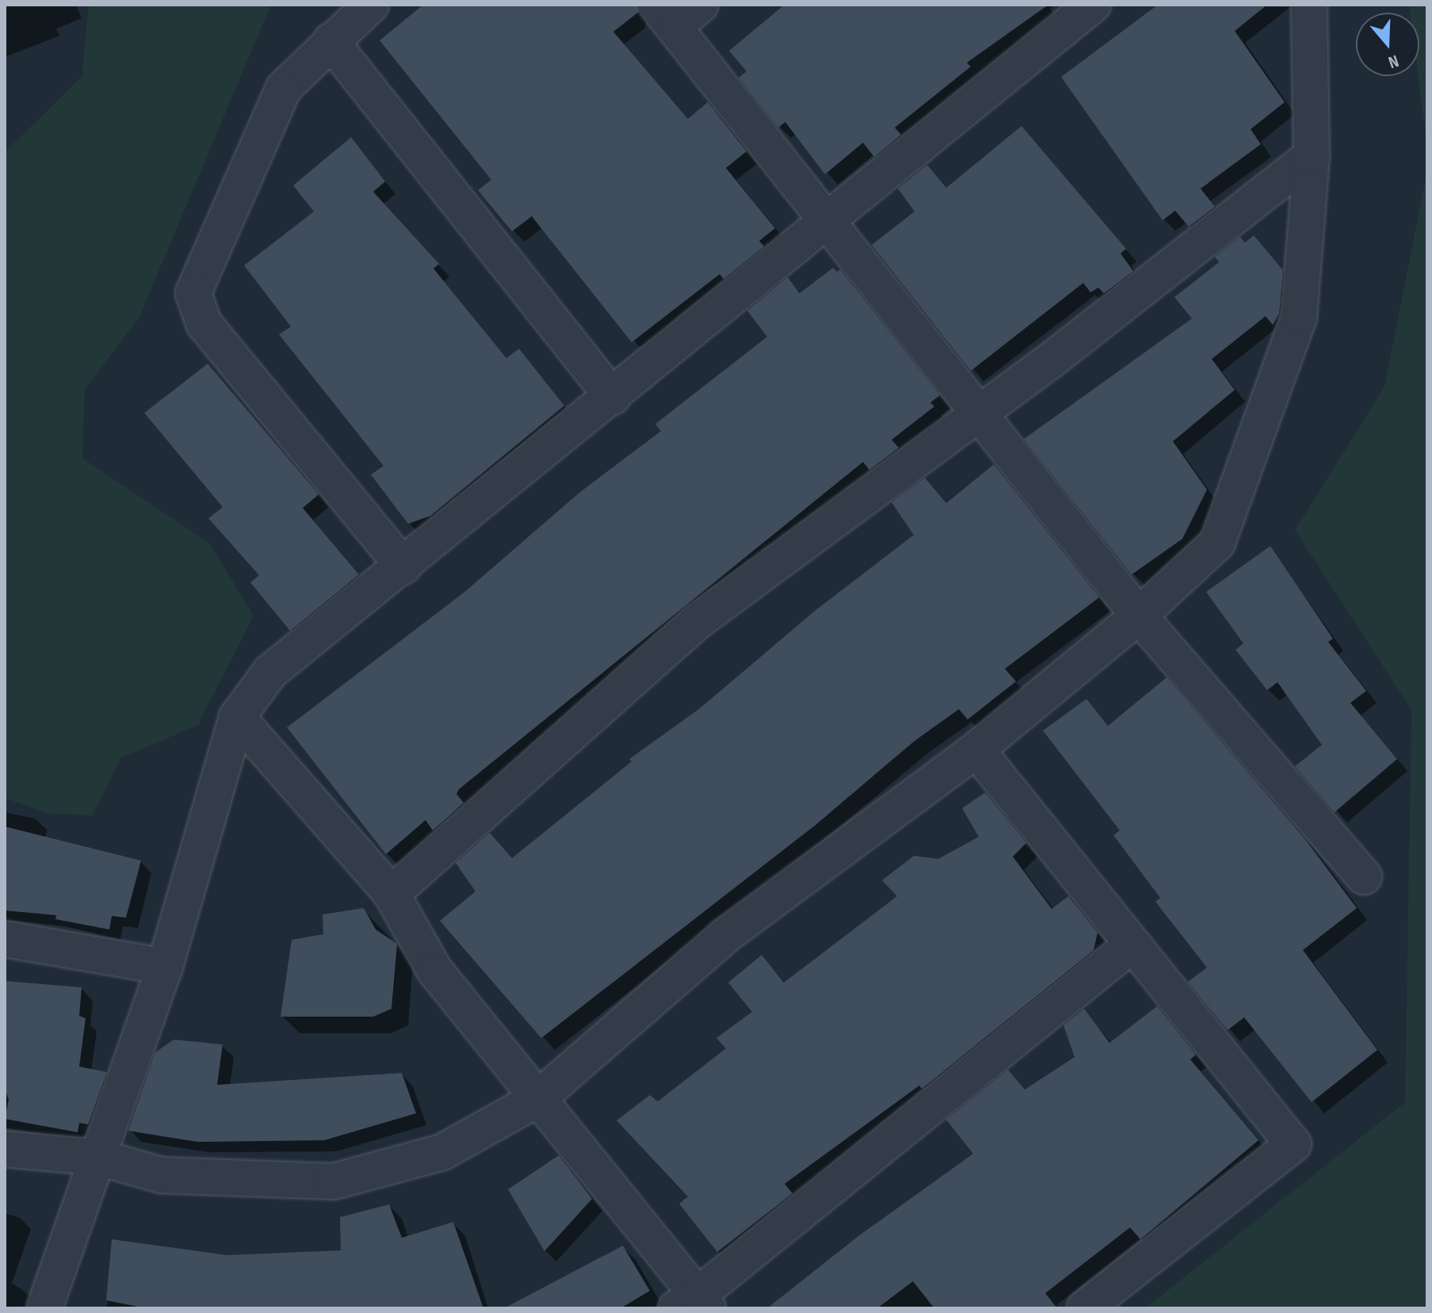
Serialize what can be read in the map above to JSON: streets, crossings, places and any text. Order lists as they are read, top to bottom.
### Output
{
  "north": "bottom"
}
